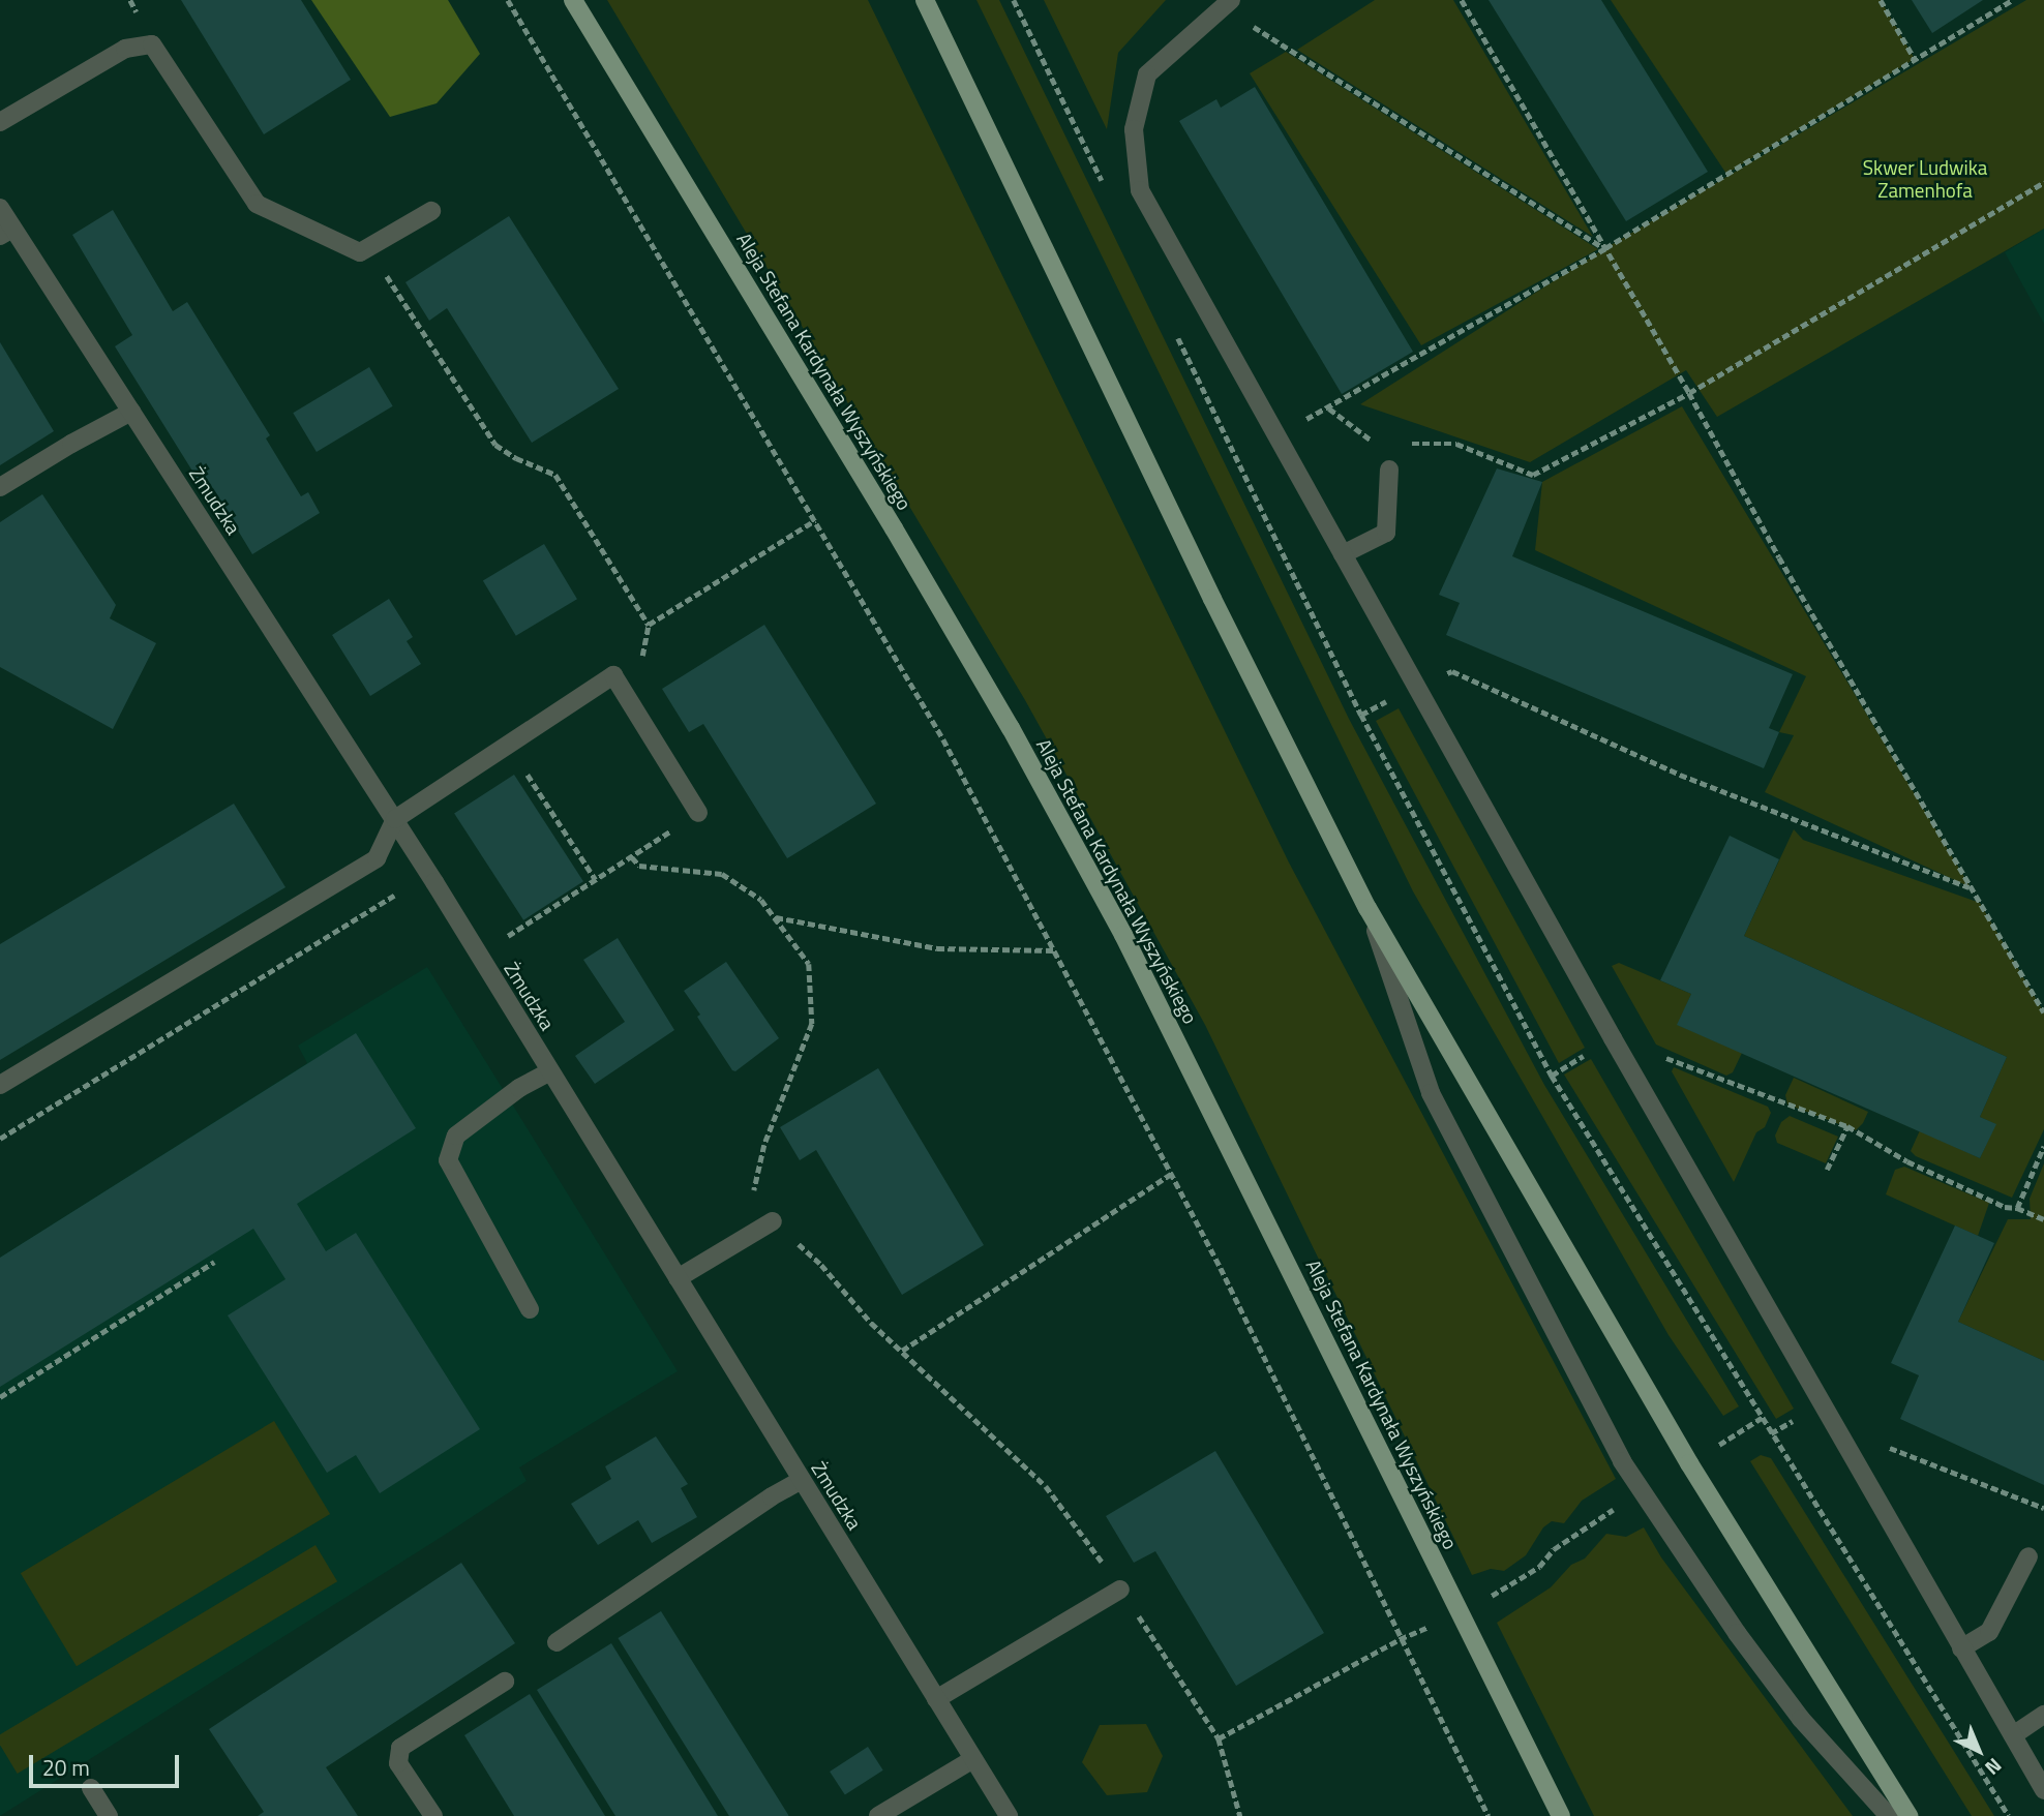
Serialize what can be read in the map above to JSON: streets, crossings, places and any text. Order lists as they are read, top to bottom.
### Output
{
  "streets": {
    "main road": ["Aleja Stefana Kardynała Wyszyńskiego"],
    "street": ["Żmudzka"]
  },
  "parks": ["Skwer Ludwika Zamenhofa"],
  "scale_bar": "20 m",
  "north": "bottom right"
}
